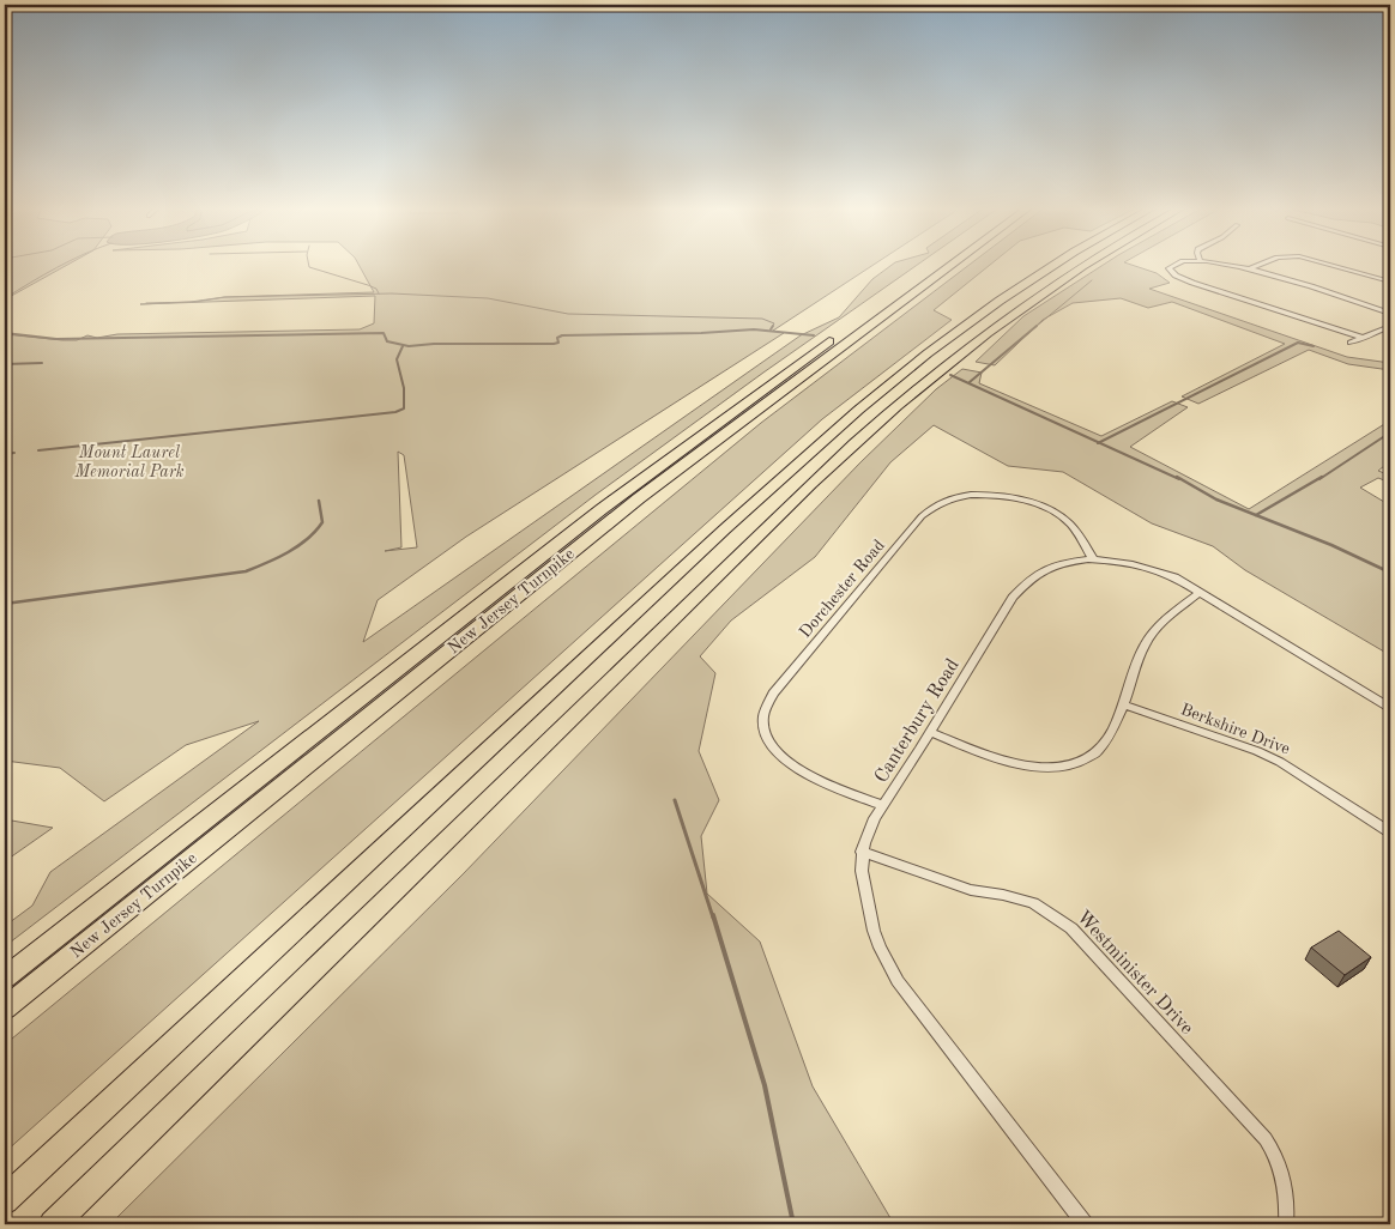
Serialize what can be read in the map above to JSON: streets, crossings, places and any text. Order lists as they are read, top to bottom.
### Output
{
  "streets": {
    "highway": ["New Jersey Turnpike"],
    "street": [
      "Dorchester Road",
      "Canterbury Road",
      "Berkshire Drive",
      "Westminister Drive"
    ]
  },
  "crossings": [
    ["Dorchester Road", "Canterbury Road"],
    ["Canterbury Road", "Westminister Drive"]
  ],
  "parks": ["Mount Laurel Memorial Park"]
}
